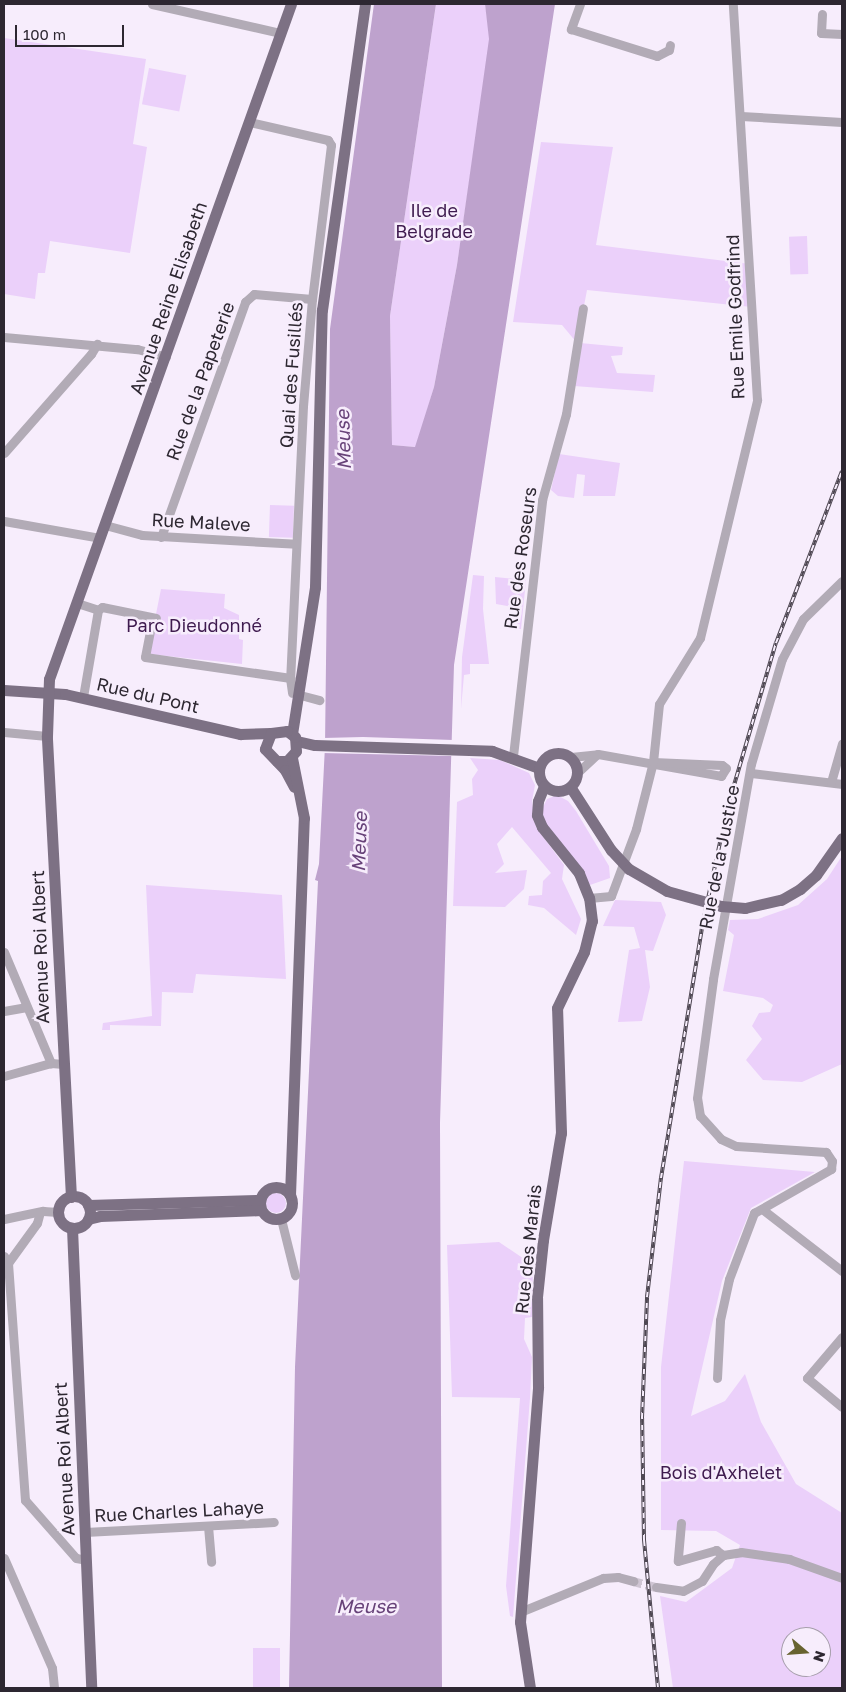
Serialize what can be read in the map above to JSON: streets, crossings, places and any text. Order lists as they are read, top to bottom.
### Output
{
  "streets": {
    "main road": [
      "Avenue Reine Elisabeth",
      "Rue du Pont",
      "Avenue Roi Albert",
      "Rue des Marais"
    ],
    "street": [
      "Rue Emile Godfrind",
      "Quai des Fusillés",
      "Rue de la Papeterie",
      "Rue Maleve",
      "Rue des Roseurs",
      "Rue de la Justice",
      "Rue Charles Lahaye"
    ]
  },
  "crossings": [
    ["Avenue Reine Elisabeth", "Quai des Fusillés"],
    ["Avenue Reine Elisabeth", "Rue Maleve"],
    ["Avenue Reine Elisabeth", "Rue du Pont"],
    ["Avenue Reine Elisabeth", "Avenue Roi Albert"],
    ["Quai des Fusillés", "Rue de la Papeterie"],
    ["Quai des Fusillés", "Rue Maleve"],
    ["Rue de la Papeterie", "Rue Maleve"],
    ["Rue du Pont", "Avenue Roi Albert"],
    ["Avenue Roi Albert", "Rue Charles Lahaye"]
  ],
  "water": ["Meuse"],
  "parks": ["Ile de Belgrade", "Parc Dieudonné", "Bois d'Axhelet"],
  "scale_bar": "100 m",
  "north": "right"
}
